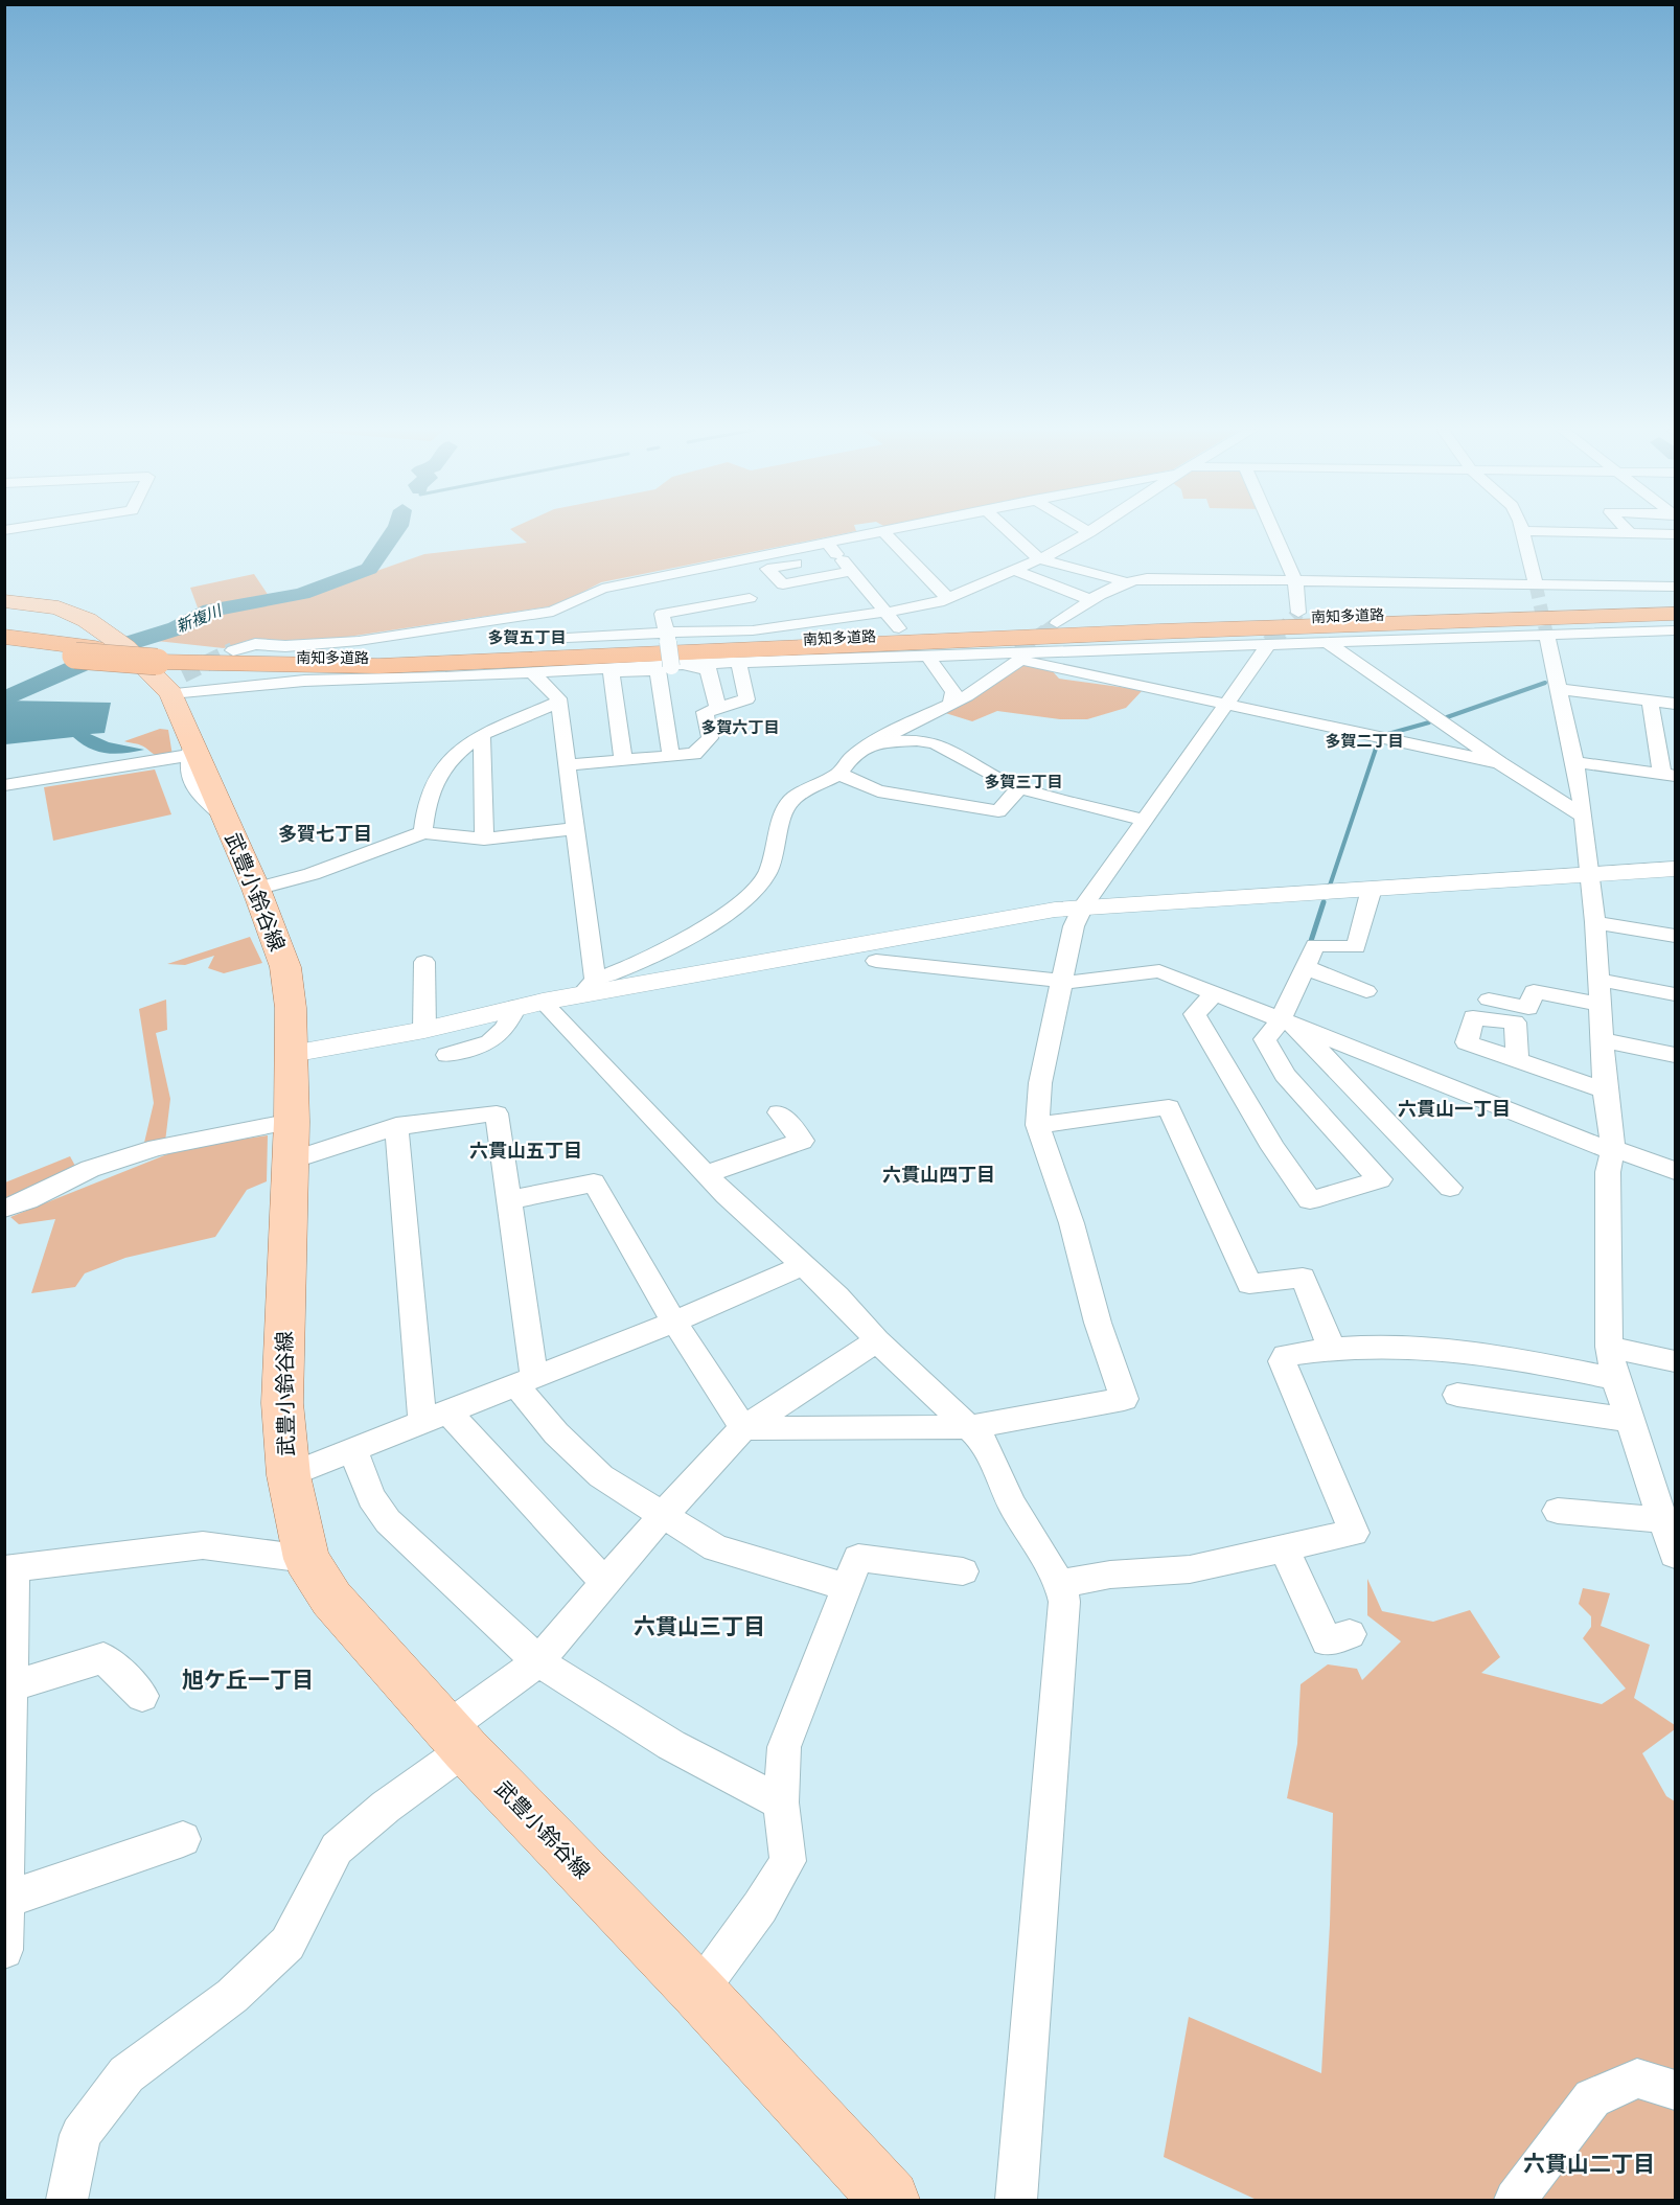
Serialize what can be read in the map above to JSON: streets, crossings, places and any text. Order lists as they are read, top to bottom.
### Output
{
  "streets": {
    "highway": ["南知多道路"],
    "main road": ["武豊小鈴谷線"]
  },
  "crossings": [
    ["南知多道路", "武豊小鈴谷線"]
  ],
  "districts": [
    "多賀五丁目",
    "多賀六丁目",
    "多賀二丁目",
    "多賀三丁目",
    "多賀七丁目",
    "六貫山一丁目",
    "六貫山五丁目",
    "六貫山四丁目",
    "六貫山三丁目",
    "旭ケ丘一丁目",
    "六貫山二丁目"
  ],
  "water": ["新複川"]
}
